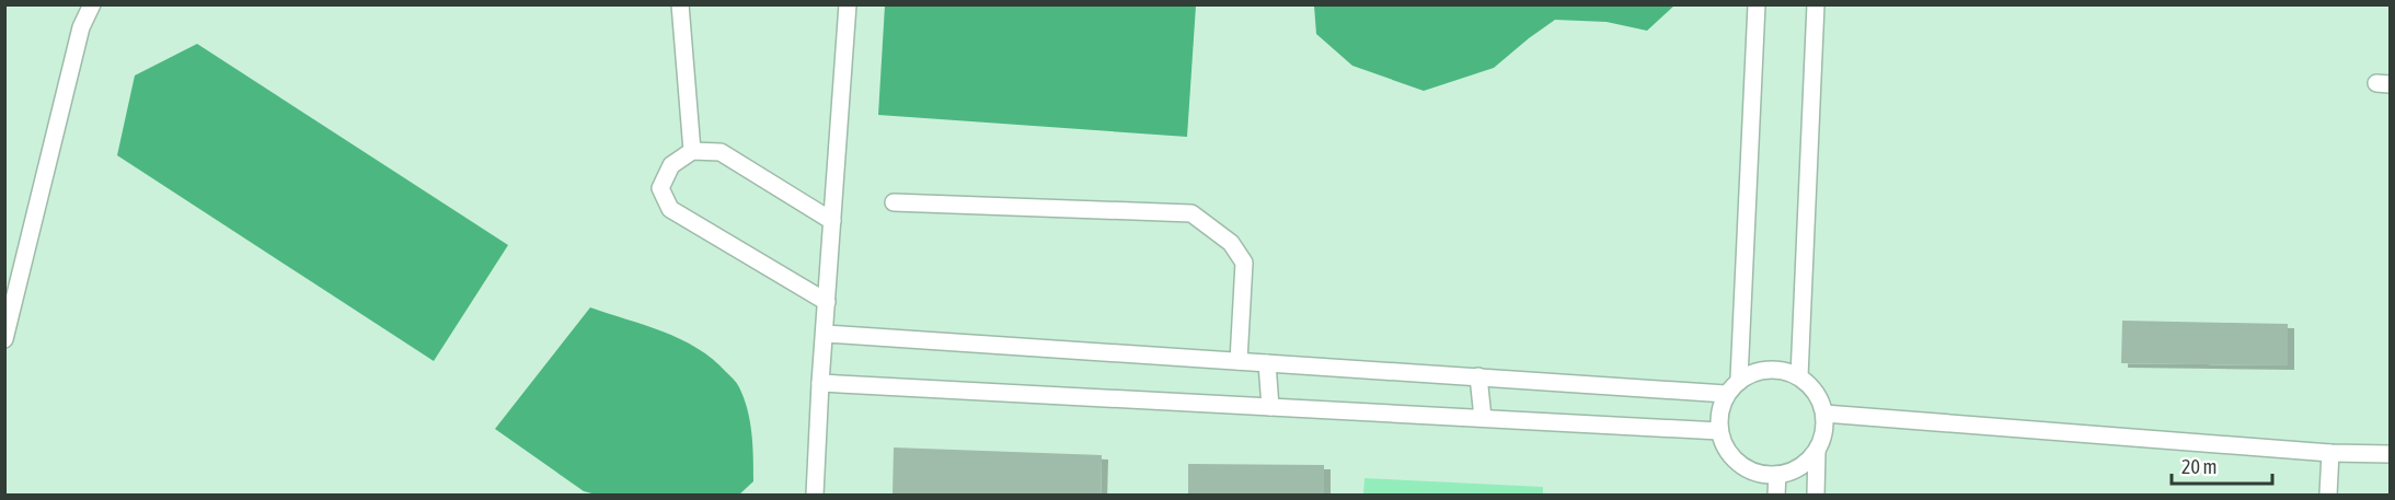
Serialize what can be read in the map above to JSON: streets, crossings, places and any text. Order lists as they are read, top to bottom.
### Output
{
  "scale_bar": "20 m"
}
